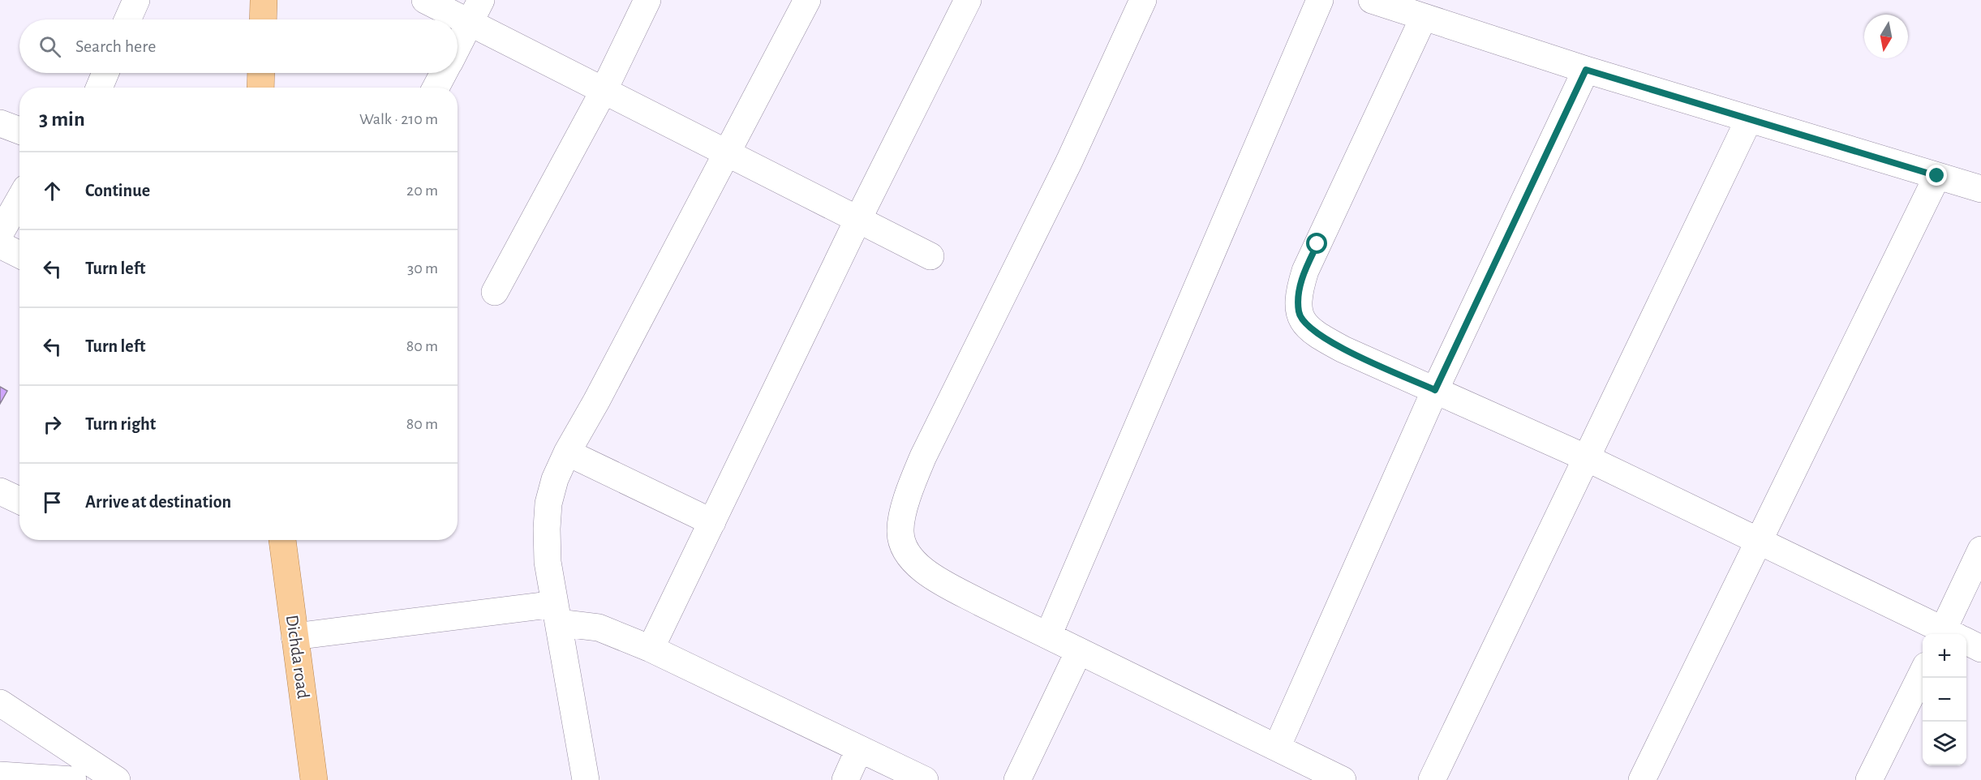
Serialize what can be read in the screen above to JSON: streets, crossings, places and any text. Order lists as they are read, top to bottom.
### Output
{
  "streets": {
    "main road": ["Dichda road"]
  },
  "north": "bottom",
  "page": {
    "search": "Search here",
    "heading": ["3 min", "Walk · 210 m"],
    "list": [
      ["Continue", "20 m"],
      ["Turn left", "30 m"],
      ["Turn left", "80 m"],
      ["Turn right", "80 m"],
      "Arrive at destination"
    ],
    "map_buttons": ["+", "−"]
  }
}
